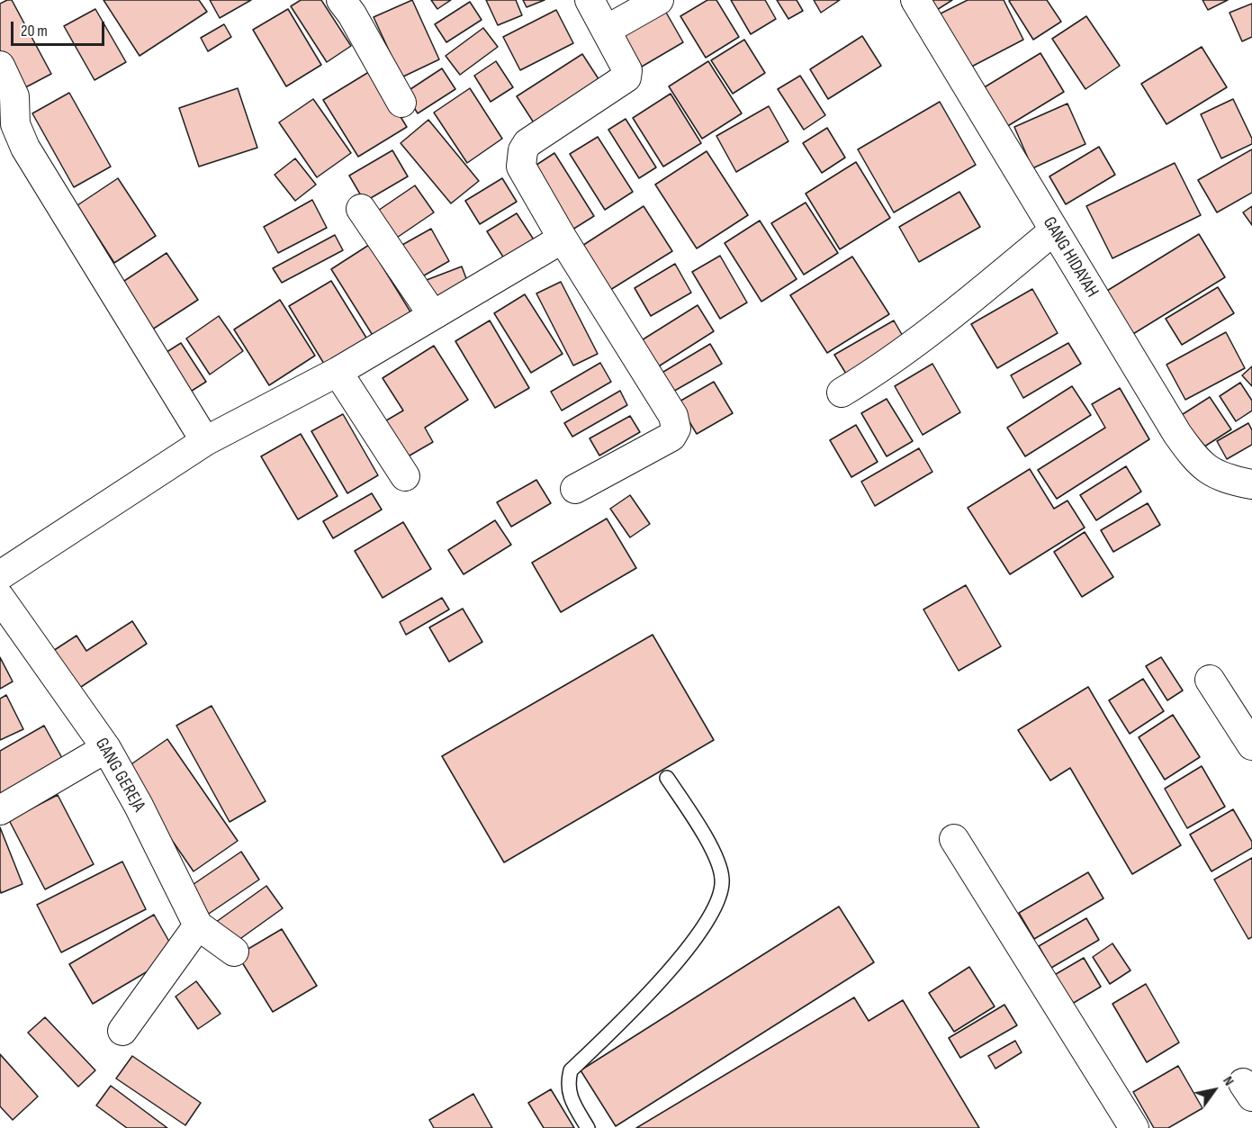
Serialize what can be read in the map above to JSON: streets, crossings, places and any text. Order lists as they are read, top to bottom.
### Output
{
  "streets": {
    "street": ["GANG HIDAYAH", "GANG GEREJA"]
  },
  "scale_bar": "20 m",
  "north": "top right"
}
